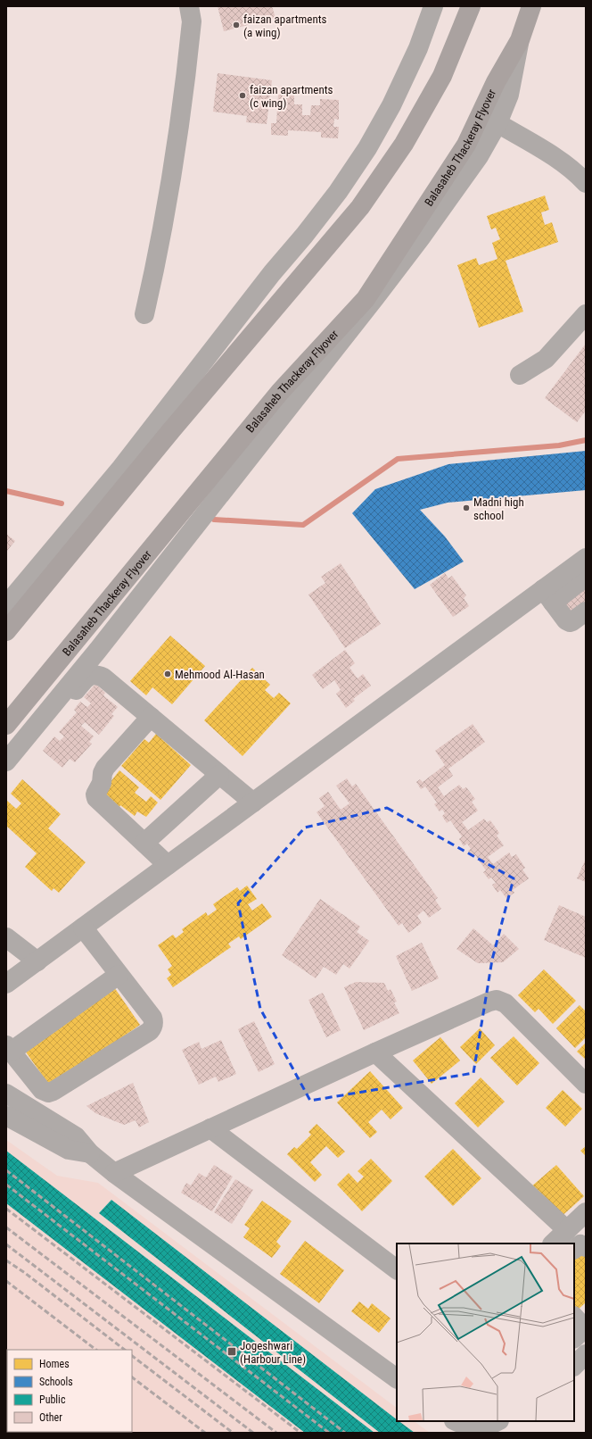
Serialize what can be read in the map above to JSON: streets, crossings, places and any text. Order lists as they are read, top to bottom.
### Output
{
  "streets": {
    "main road": ["Balasaheb Thackeray Flyover"]
  },
  "places": {
    "other": [
      "faizan apartments (a wing)",
      "faizan apartments (c wing)",
      "Madni high school",
      "Mehmood Al-Hasan"
    ],
    "transit": ["Jogeshwari (Harbour Line)"]
  },
  "legend": [
    "Homes",
    "Schools",
    "Public",
    "Other"
  ]
}
